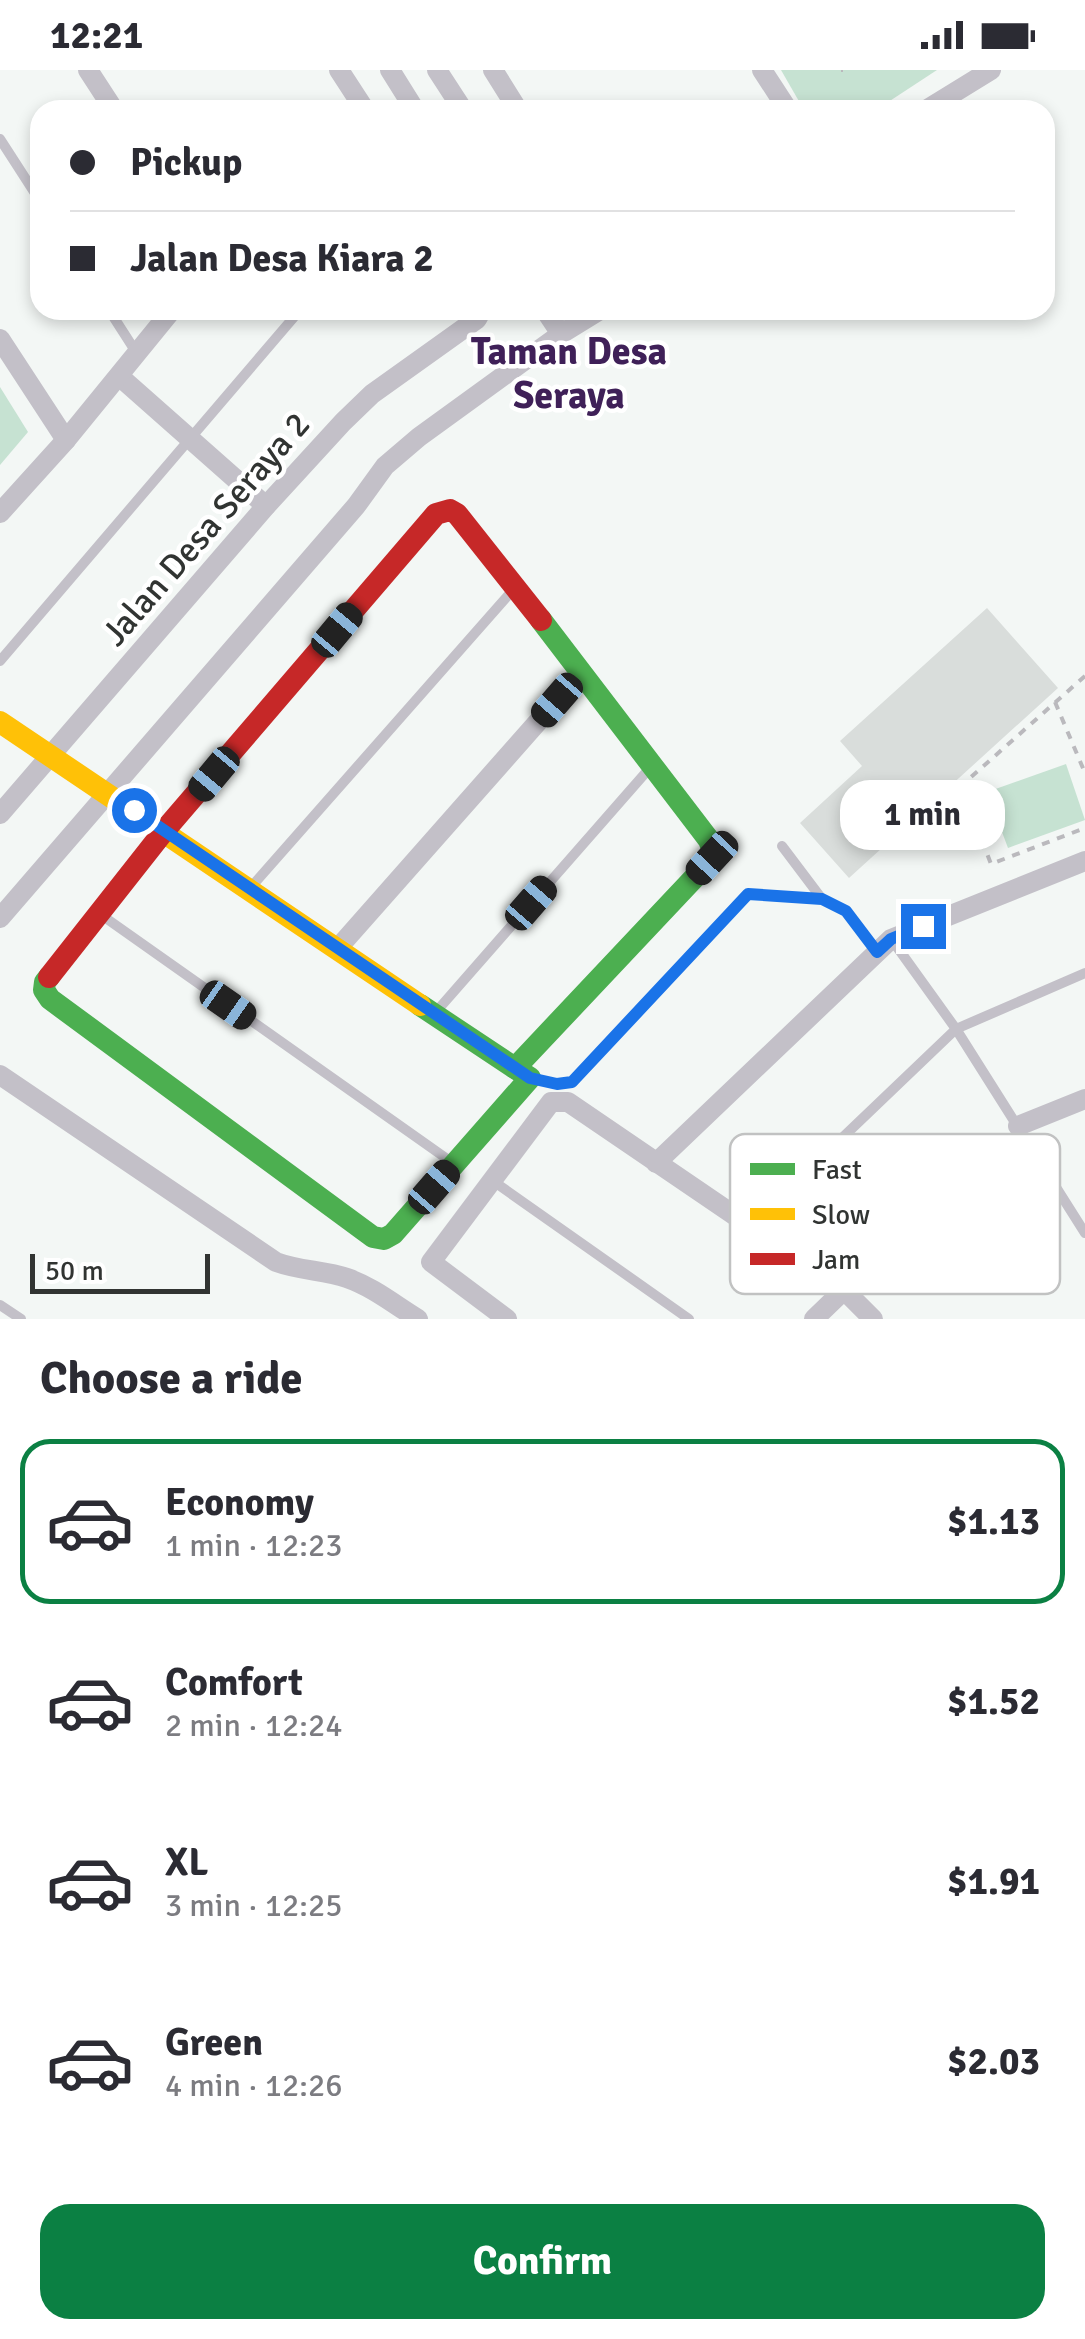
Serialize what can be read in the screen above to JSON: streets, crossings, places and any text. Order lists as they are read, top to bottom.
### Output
{
  "streets": {
    "street": ["Jalan Desa Seraya 2"]
  },
  "districts": ["Taman Desa Seraya"],
  "legend": ["Fast", "Slow", "Jam"],
  "scale_bar": "50 m",
  "page": {
    "status": "12:21",
    "banner": ["Pickup", "Jalan Desa Kiara 2"],
    "bubble": "1 min",
    "scale": "50 m",
    "heading": "Choose a ride",
    "list": [
      {
        "name": "Economy",
        "note": "1 min · 12:23",
        "value": "$1.13"
      },
      {
        "name": "Comfort",
        "note": "2 min · 12:24",
        "value": "$1.52"
      },
      {
        "name": "XL",
        "note": "3 min · 12:25",
        "value": "$1.91"
      },
      {
        "name": "Green",
        "note": "4 min · 12:26",
        "value": "$2.03"
      }
    ],
    "buttons": "Confirm"
  }
}
